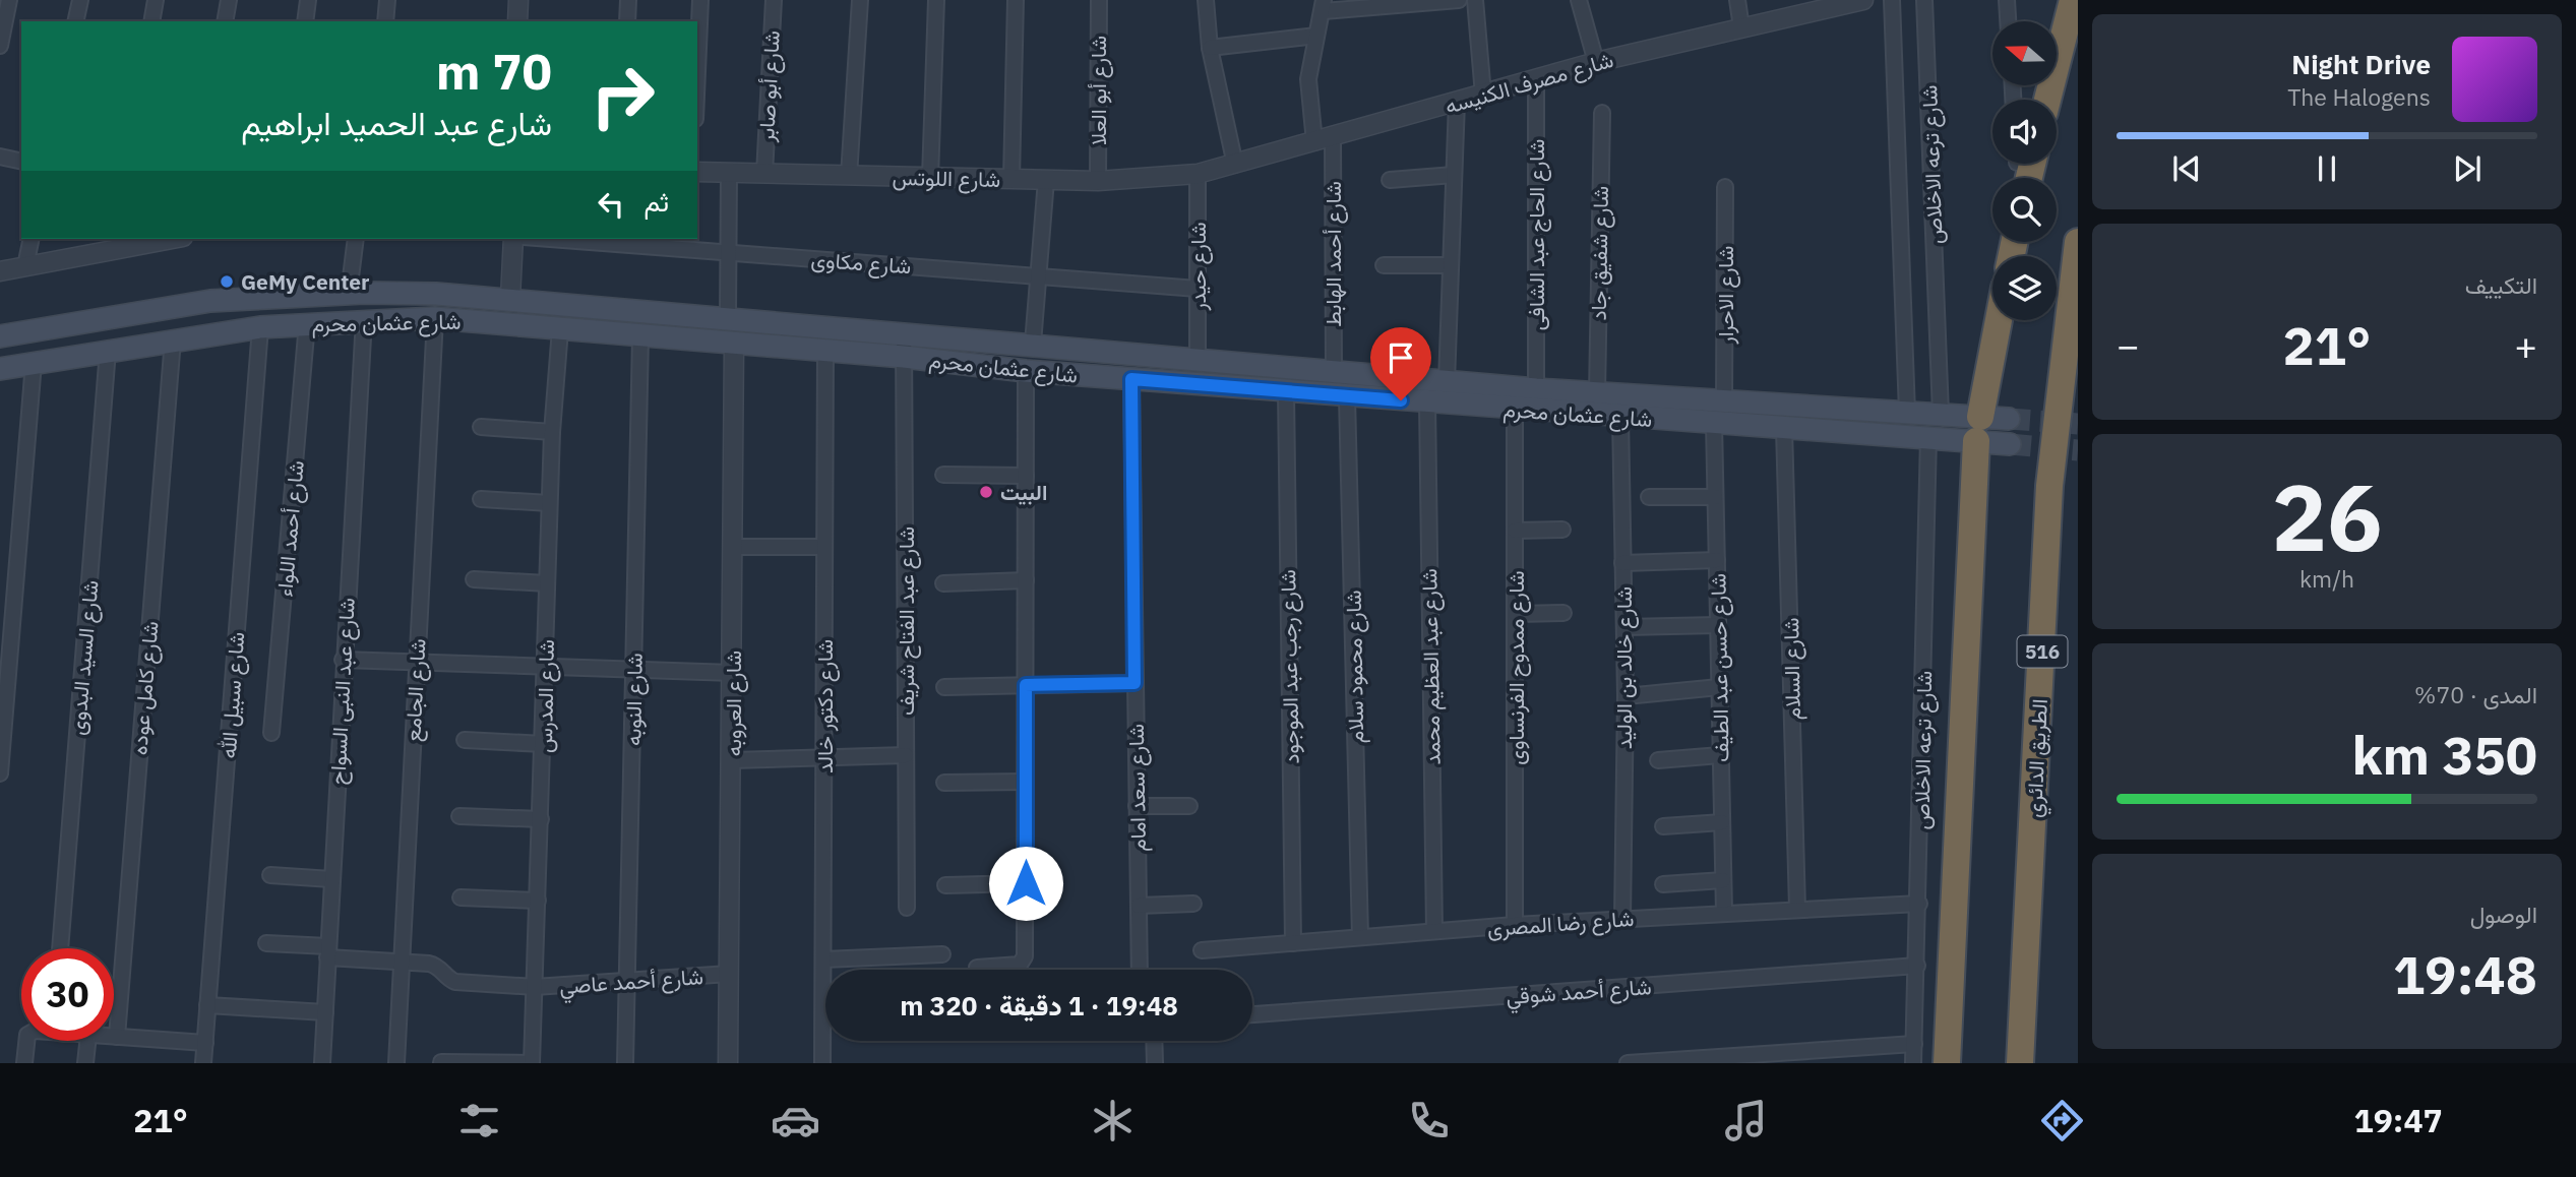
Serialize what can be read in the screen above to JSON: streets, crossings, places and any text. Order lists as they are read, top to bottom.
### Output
{
  "streets": {
    "highway": ["516", "الطريق الدائري"],
    "main road": ["شارع عثمان محرم"],
    "street": [
      "شارع مصرف الكنيسه",
      "شارع أبو صابر",
      "شارع أبو العلا",
      "شارع ترعه الاخلاص",
      "شارع اللوتس",
      "شارع الحاج عبد الشافى",
      "شارع شفيق جاد",
      "شارع أحمد الهابط",
      "شارع مكاوى",
      "شارع حيدر",
      "شارع الاحرار",
      "شارع أحمد اللواء",
      "شارع عبد الفتاح شريف",
      "شارع السيد البدوى",
      "شارع رجب عبد الموجود",
      "شارع محمود سلام",
      "شارع عبد العظيم محمد",
      "شارع ممدوح الفرنساوى",
      "شارع خالد بن الوليد",
      "شارع حسن عبد الطيف",
      "شارع السلام",
      "شارع كامل عوده",
      "شارع الجامع",
      "شارع عبد النبى السواح",
      "شارع سبيل الله",
      "شارع المدرس",
      "شارع النوبه",
      "شارع العروبه",
      "شارع دكتور خالد",
      "شارع سعد امام",
      "شارع رضا المصرى",
      "شارع أحمد عاصي",
      "شارع أحمد شوقي"
    ]
  },
  "crossings": [
    ["شارع مصرف الكنيسه", "شارع اللوتس"],
    ["شارع مصرف الكنيسه", "شارع الحاج عبد الشافى"],
    ["شارع مصرف الكنيسه", "شارع أحمد الهابط"],
    ["شارع مصرف الكنيسه", "شارع حيدر"],
    ["شارع أبو صابر", "شارع اللوتس"],
    ["شارع أبو العلا", "شارع اللوتس"],
    ["شارع ترعه الاخلاص", "شارع عثمان محرم"],
    ["شارع ترعه الاخلاص", "شارع رضا المصرى"],
    ["شارع ترعه الاخلاص", "شارع أحمد شوقي"],
    ["شارع اللوتس", "شارع حيدر"],
    ["شارع الحاج عبد الشافى", "شارع عثمان محرم"],
    ["شارع شفيق جاد", "شارع عثمان محرم"],
    ["شارع أحمد الهابط", "شارع عثمان محرم"],
    ["شارع مكاوى", "شارع حيدر"],
    ["شارع حيدر", "شارع عثمان محرم"],
    ["شارع الاحرار", "شارع عثمان محرم"],
    ["شارع عثمان محرم", "شارع أحمد اللواء"],
    ["شارع عثمان محرم", "شارع عبد الفتاح شريف"],
    ["شارع عثمان محرم", "شارع السيد البدوى"],
    ["شارع عثمان محرم", "شارع رجب عبد الموجود"],
    ["شارع عثمان محرم", "شارع محمود سلام"],
    ["شارع عثمان محرم", "شارع عبد العظيم محمد"],
    ["شارع عثمان محرم", "شارع ممدوح الفرنساوى"],
    ["شارع عثمان محرم", "شارع خالد بن الوليد"],
    ["شارع عثمان محرم", "شارع حسن عبد الطيف"],
    ["شارع عثمان محرم", "شارع السلام"],
    ["شارع عثمان محرم", "شارع كامل عوده"],
    ["شارع عثمان محرم", "شارع الجامع"],
    ["شارع عثمان محرم", "شارع عبد النبى السواح"],
    ["شارع عثمان محرم", "شارع سبيل الله"],
    ["شارع عثمان محرم", "شارع المدرس"],
    ["شارع عثمان محرم", "شارع النوبه"],
    ["شارع عثمان محرم", "شارع العروبه"],
    ["شارع عثمان محرم", "شارع دكتور خالد"],
    ["شارع عثمان محرم", "شارع سعد امام"],
    ["شارع رجب عبد الموجود", "شارع رضا المصرى"],
    ["شارع محمود سلام", "شارع رضا المصرى"],
    ["شارع عبد العظيم محمد", "شارع رضا المصرى"],
    ["شارع ممدوح الفرنساوى", "شارع رضا المصرى"],
    ["شارع خالد بن الوليد", "شارع رضا المصرى"],
    ["شارع حسن عبد الطيف", "شارع رضا المصرى"],
    ["شارع السلام", "شارع رضا المصرى"],
    ["شارع الجامع", "شارع أحمد عاصي"],
    ["شارع عبد النبى السواح", "شارع أحمد عاصي"],
    ["شارع المدرس", "شارع أحمد عاصي"],
    ["شارع النوبه", "شارع أحمد عاصي"],
    ["شارع العروبه", "شارع أحمد عاصي"]
  ],
  "places": ["GeMy Center", "البيت"],
  "north": "left",
  "page": {
    "turn": ["70 m", "شارع عبد الحميد ابراهيم"],
    "song": ["Night Drive", "The Halogens"],
    "then": "ثم",
    "tile": [
      "التكييف",
      ["26", "km/h"],
      ["المدى · 70%", "350 km"],
      ["الوصول", "19:48"]
    ],
    "heat": ["−", "21°", "+"],
    "limit": "30",
    "trip": "19:48 · 1 دقيقة · 320 m",
    "tabs": ["19:47", "21°"]
  }
}
